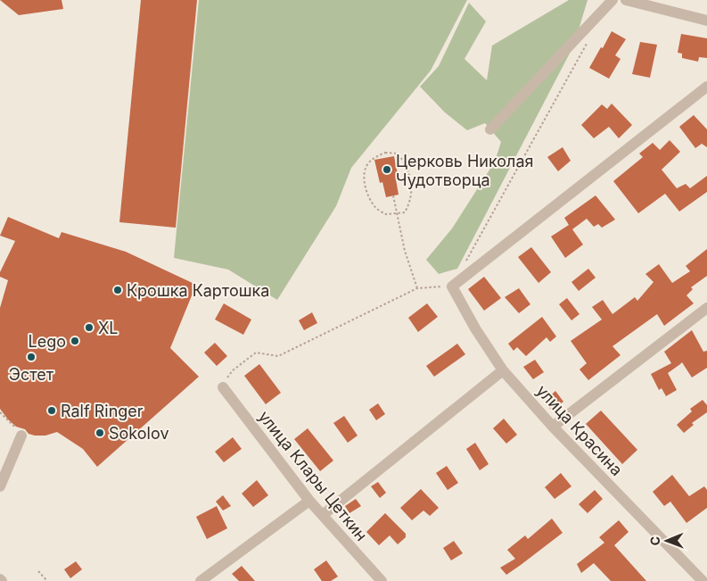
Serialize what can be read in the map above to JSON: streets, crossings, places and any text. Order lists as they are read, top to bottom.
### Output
{
  "streets": {
    "street": ["улица Красина", "улица Клары Цеткин"]
  },
  "places": [
    "Церковь Николая Чудотворца",
    "Крошка Картошка",
    "XL",
    "Lego",
    "Эстет",
    "Ralf Ringer",
    "Sokolov"
  ],
  "north": "left"
}
